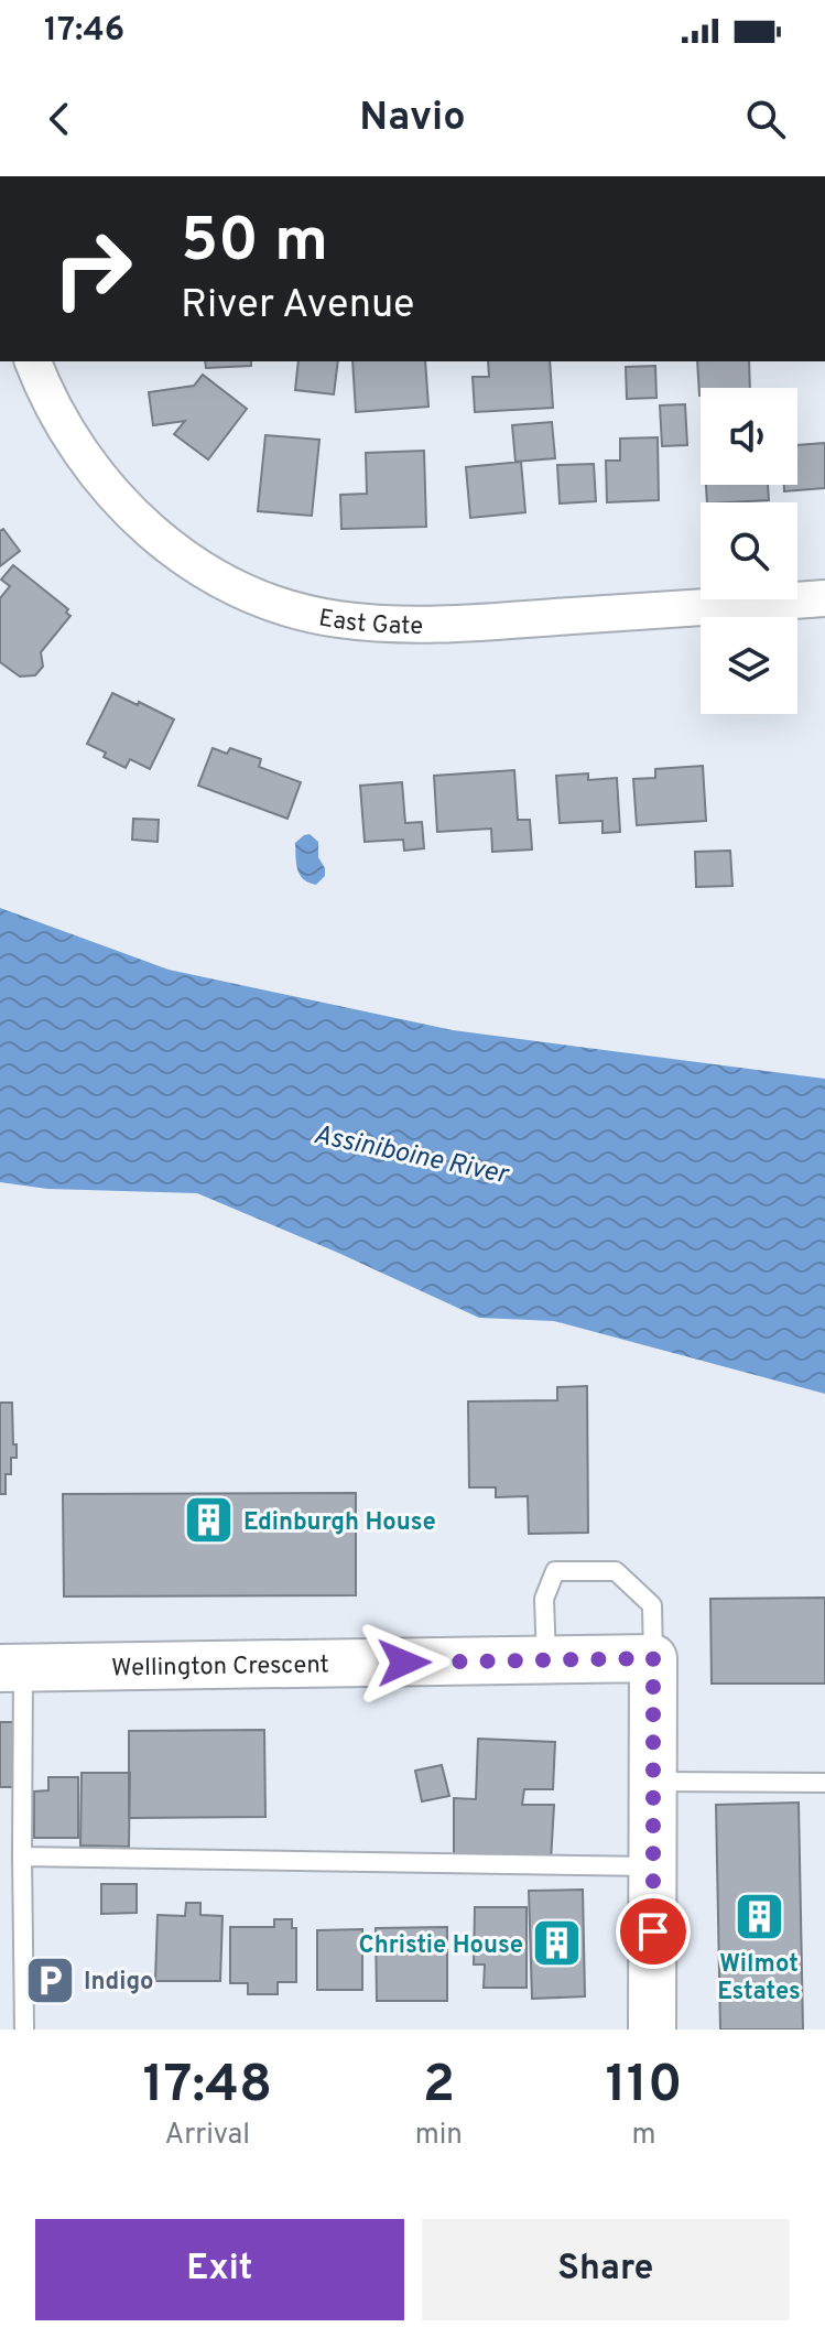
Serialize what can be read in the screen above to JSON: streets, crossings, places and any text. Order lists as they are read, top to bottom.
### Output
{
  "streets": {
    "street": ["East Gate", "Wellington Crescent"]
  },
  "water": ["Assiniboine River"],
  "places": {
    "building": ["Edinburgh House", "Wilmot Estates", "Christie House"],
    "parking": ["Indigo"]
  },
  "page": {
    "status": "17:46",
    "header": "Navio",
    "turn": ["50 m", "River Avenue"],
    "eta": [
      "17:48",
      "Arrival",
      "2",
      "min",
      "110",
      "m"
    ],
    "buttons": ["Exit", "Share"]
  }
}
